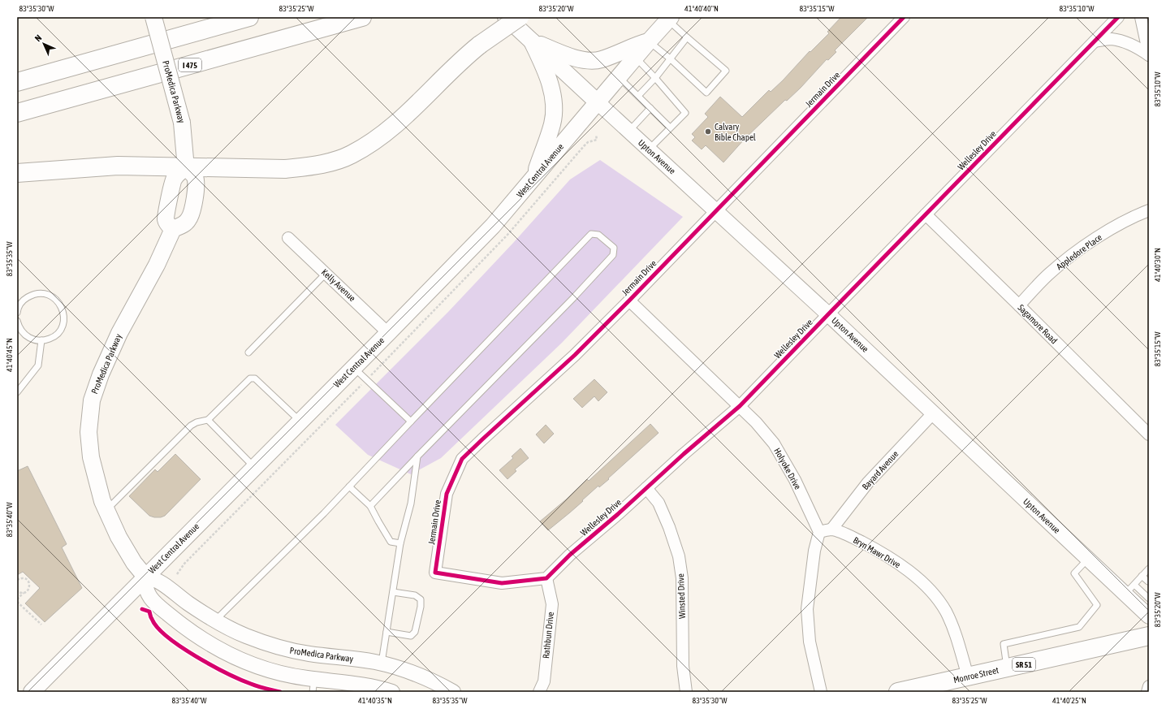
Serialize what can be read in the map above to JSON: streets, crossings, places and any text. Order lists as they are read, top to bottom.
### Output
{
  "streets": {
    "main road": [
      "I 475",
      "ProMedica Parkway",
      "Upton Avenue",
      "West Central Avenue",
      "SR 51",
      "Monroe Street"
    ],
    "street": [
      "Jermain Drive",
      "Wellesley Drive",
      "Appledore Place",
      "Kelly Avenue",
      "Sagamore Road",
      "Holyoke Drive",
      "Bayard Avenue",
      "Bryn Mawr Drive",
      "Winsted Drive",
      "Rathbun Drive"
    ]
  },
  "crossings": [
    ["Jermain Drive", "Wellesley Drive"],
    ["Jermain Drive", "Upton Avenue"],
    ["Jermain Drive", "Holyoke Drive"],
    ["Jermain Drive", "Rathbun Drive"],
    ["ProMedica Parkway", "West Central Avenue"],
    ["Wellesley Drive", "Upton Avenue"],
    ["Wellesley Drive", "Sagamore Road"],
    ["Wellesley Drive", "Holyoke Drive"],
    ["Wellesley Drive", "Winsted Drive"],
    ["Wellesley Drive", "Rathbun Drive"],
    ["Upton Avenue", "West Central Avenue"],
    ["Upton Avenue", "Bayard Avenue"],
    ["West Central Avenue", "Kelly Avenue"],
    ["Appledore Place", "Sagamore Road"],
    ["Bayard Avenue", "Bryn Mawr Drive"],
    ["Bryn Mawr Drive", "Monroe Street"]
  ],
  "places": ["Calvary Bible Chapel"],
  "north": "top left",
  "coordinates": [
    "83°35'30\"W",
    "83°35'25\"W",
    "83°35'20\"W",
    "41°40'40\"N",
    "83°35'15\"W",
    "83°35'10\"W",
    "83°35'35\"W",
    "41°40'30\"N",
    "41°40'45\"N",
    "83°35'40\"W",
    "41°40'35\"N",
    "41°40'25\"N"
  ]
}
